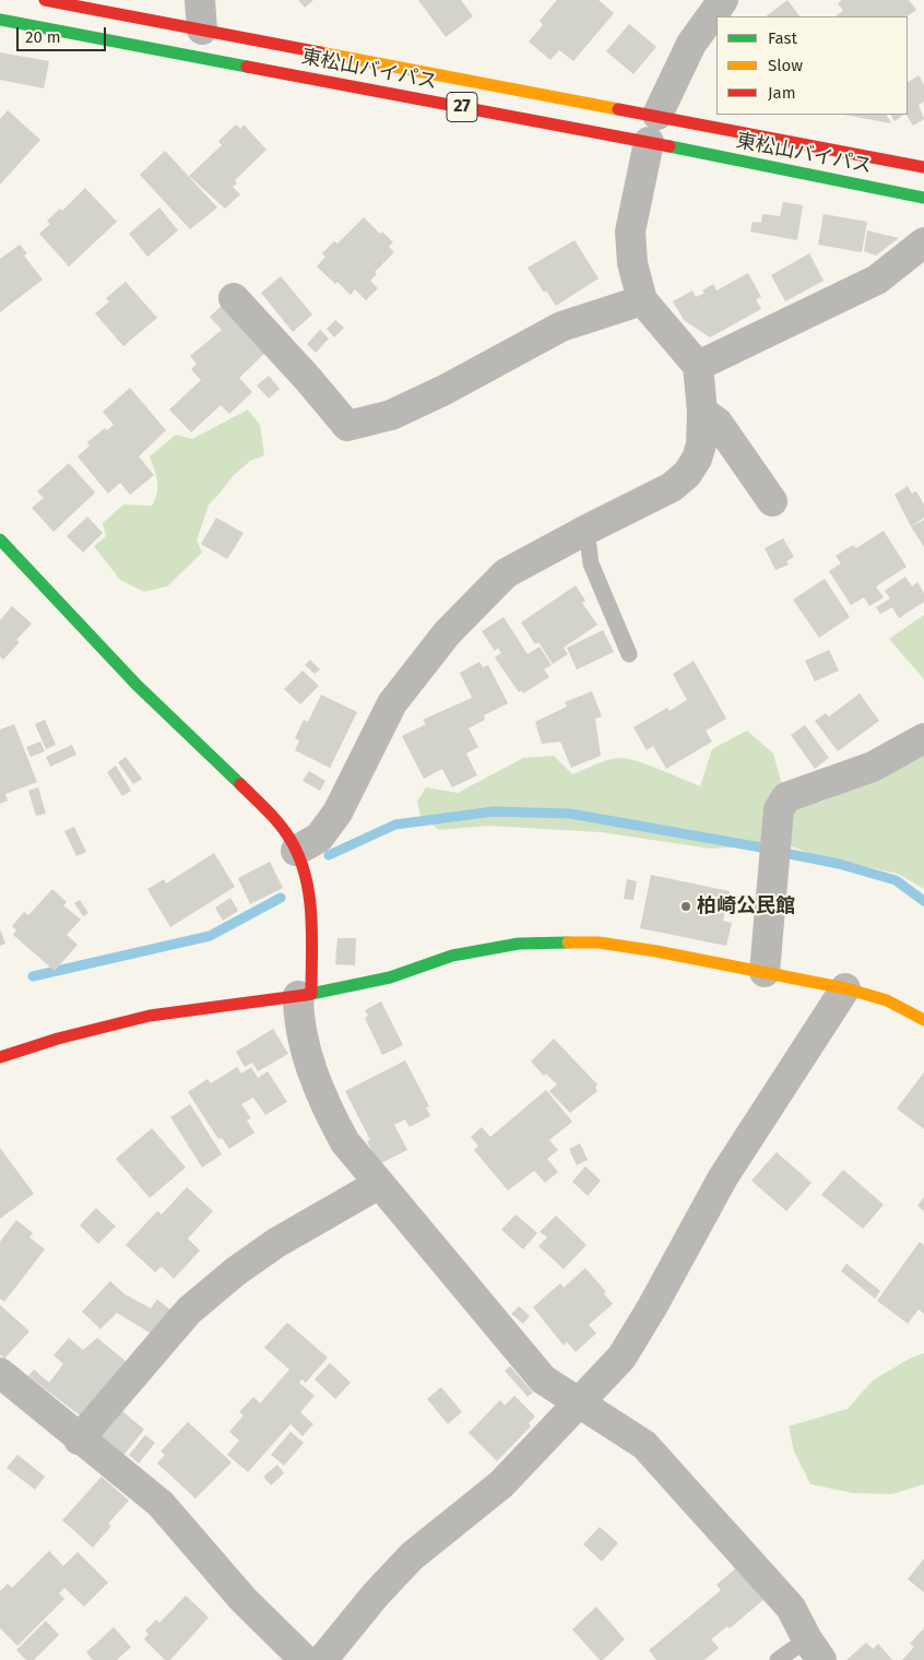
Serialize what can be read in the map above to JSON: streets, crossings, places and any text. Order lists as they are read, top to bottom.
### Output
{
  "streets": {
    "main road": ["東松山バイパス", "27"]
  },
  "places": ["柏崎公民館"],
  "legend": ["Fast", "Slow", "Jam"],
  "scale_bar": "20 m"
}
